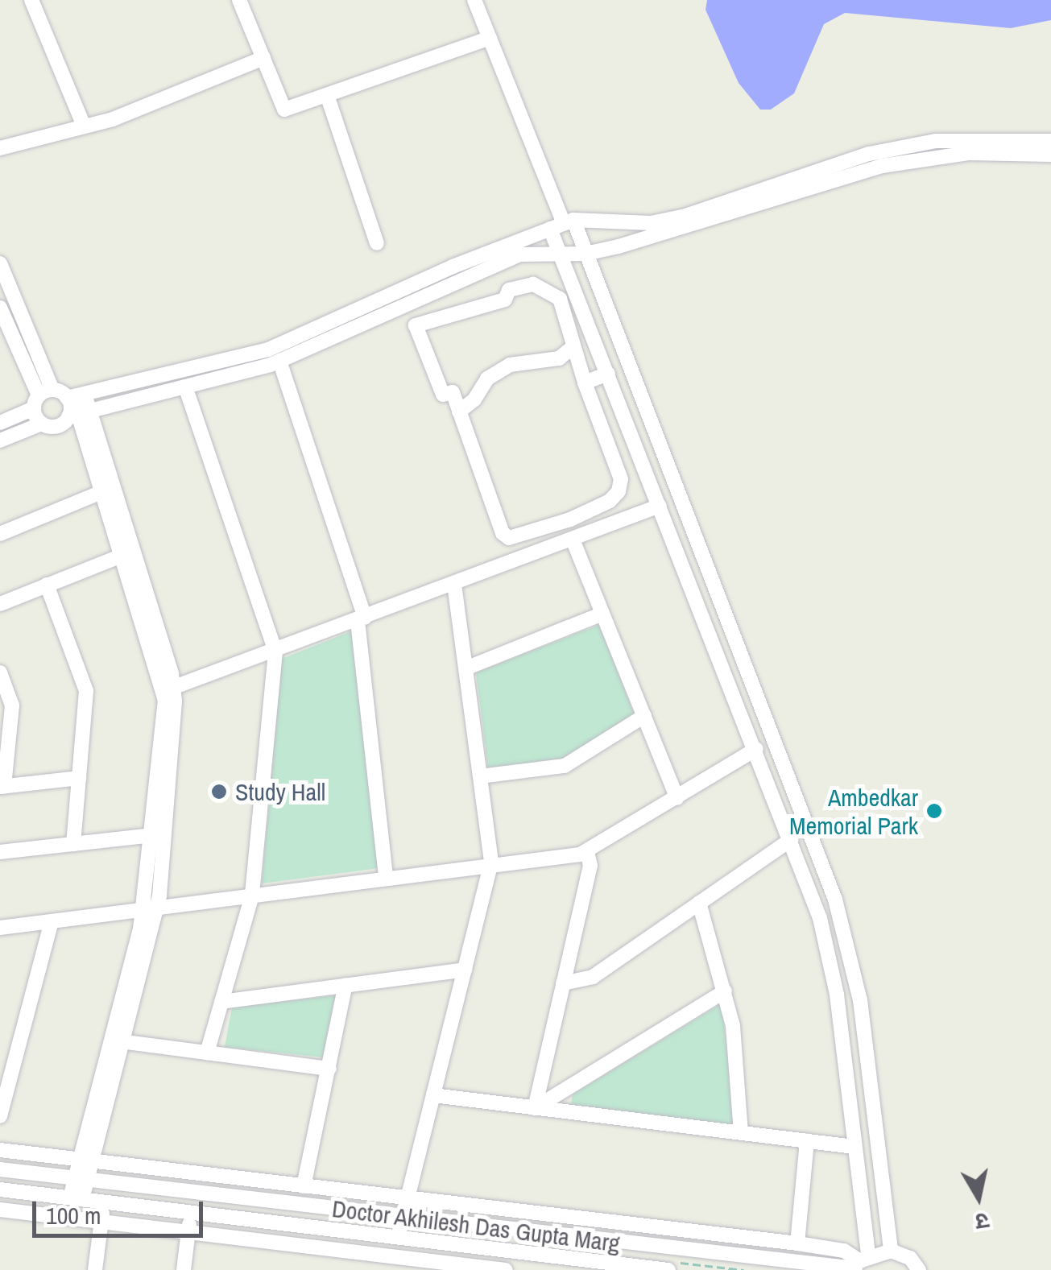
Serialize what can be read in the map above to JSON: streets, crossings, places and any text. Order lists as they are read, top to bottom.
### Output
{
  "streets": {
    "street": ["Doctor Akhilesh Das Gupta Marg"]
  },
  "places": ["Study Hall", "Ambedkar Memorial Park"],
  "scale_bar": "100 m",
  "north": "bottom"
}
